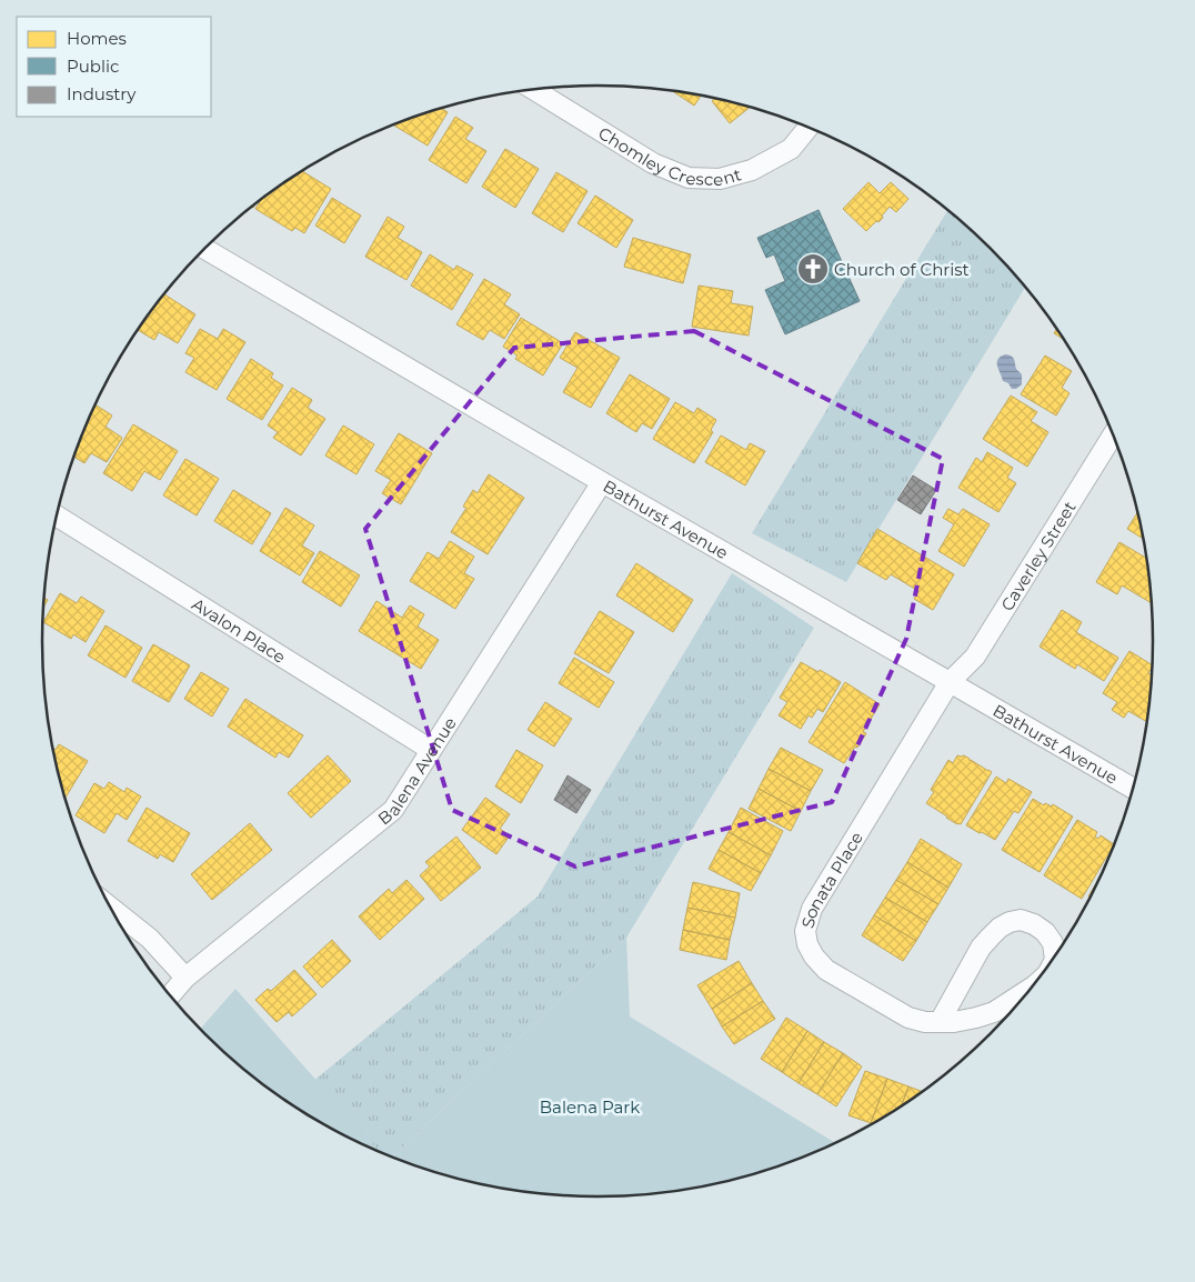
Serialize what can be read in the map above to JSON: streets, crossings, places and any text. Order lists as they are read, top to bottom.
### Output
{
  "streets": {
    "street": [
      "Chomley Crescent",
      "Bathurst Avenue",
      "Caverley Street",
      "Avalon Place",
      "Balena Avenue",
      "Sonata Place"
    ]
  },
  "crossings": [
    ["Bathurst Avenue", "Caverley Street"],
    ["Bathurst Avenue", "Balena Avenue"],
    ["Bathurst Avenue", "Sonata Place"],
    ["Caverley Street", "Sonata Place"],
    ["Avalon Place", "Balena Avenue"]
  ],
  "parks": ["Balena Park"],
  "places": {
    "church": ["Church of Christ"]
  },
  "legend": ["Homes", "Public", "Industry"]
}
